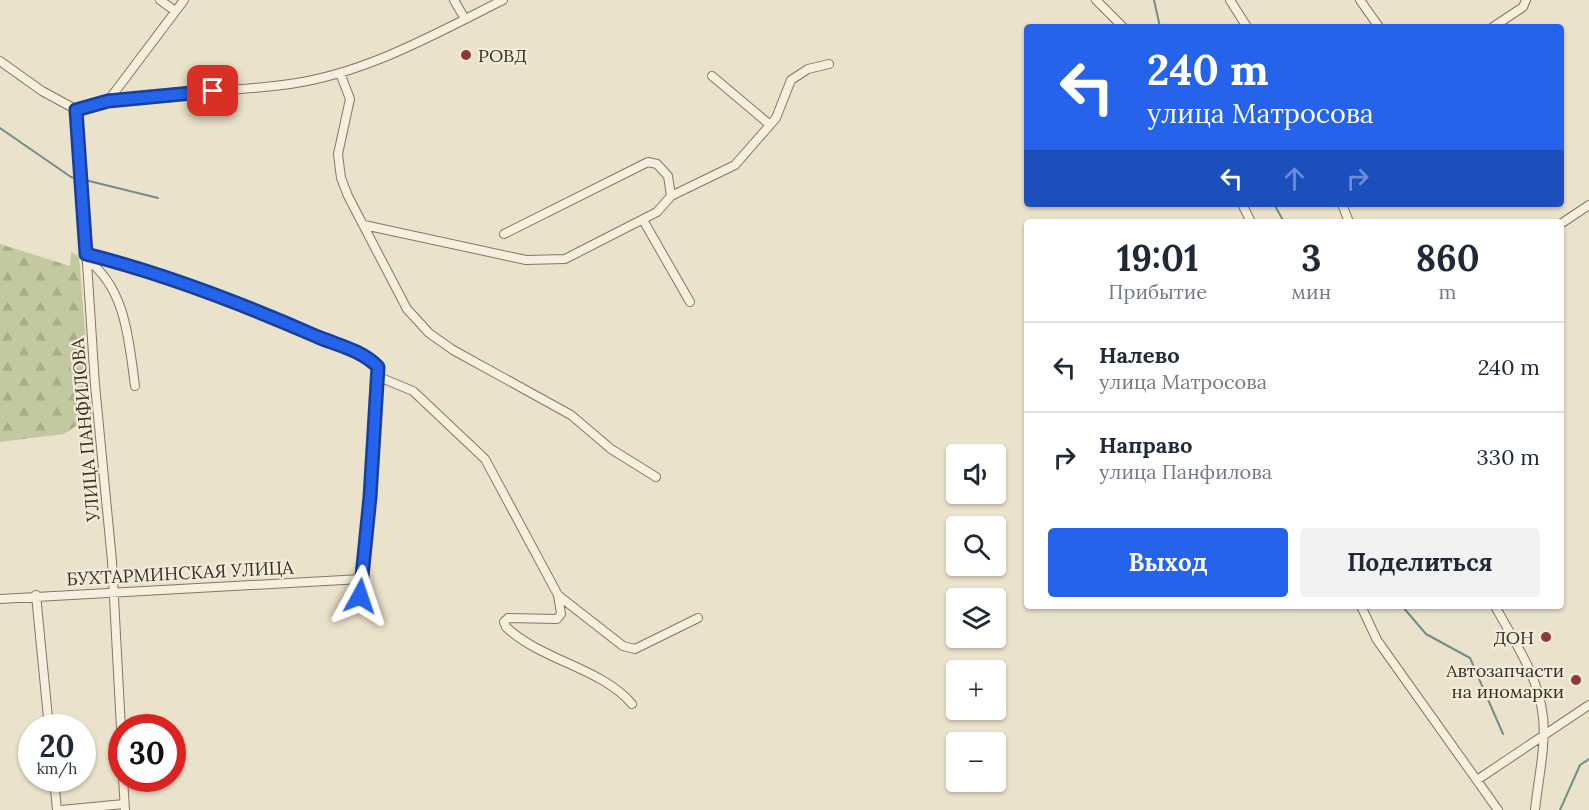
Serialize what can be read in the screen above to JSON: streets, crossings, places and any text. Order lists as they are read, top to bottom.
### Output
{
  "streets": {
    "street": ["УЛИЦА ПАНФИЛОВА", "БУХТАРМИНСКАЯ УЛИЦА"]
  },
  "crossings": [
    ["УЛИЦА ПАНФИЛОВА", "БУХТАРМИНСКАЯ УЛИЦА"]
  ],
  "places": ["РОВД", "ДОН", "Автозапчасти на иномарки"],
  "page": {
    "turn": ["240 m", "улица Матросова"],
    "eta": [
      "19:01",
      "Прибытие",
      "3",
      "мин",
      "860",
      "m"
    ],
    "list": [
      {
        "name": "Налево",
        "note": "улица Матросова",
        "value": "240 m"
      },
      {
        "name": "Направо",
        "note": "улица Панфилова",
        "value": "330 m"
      }
    ],
    "map_buttons": ["+", "−"],
    "buttons": ["Выход", "Поделиться"],
    "speed": "20 km/h",
    "limit": "30"
  }
}
